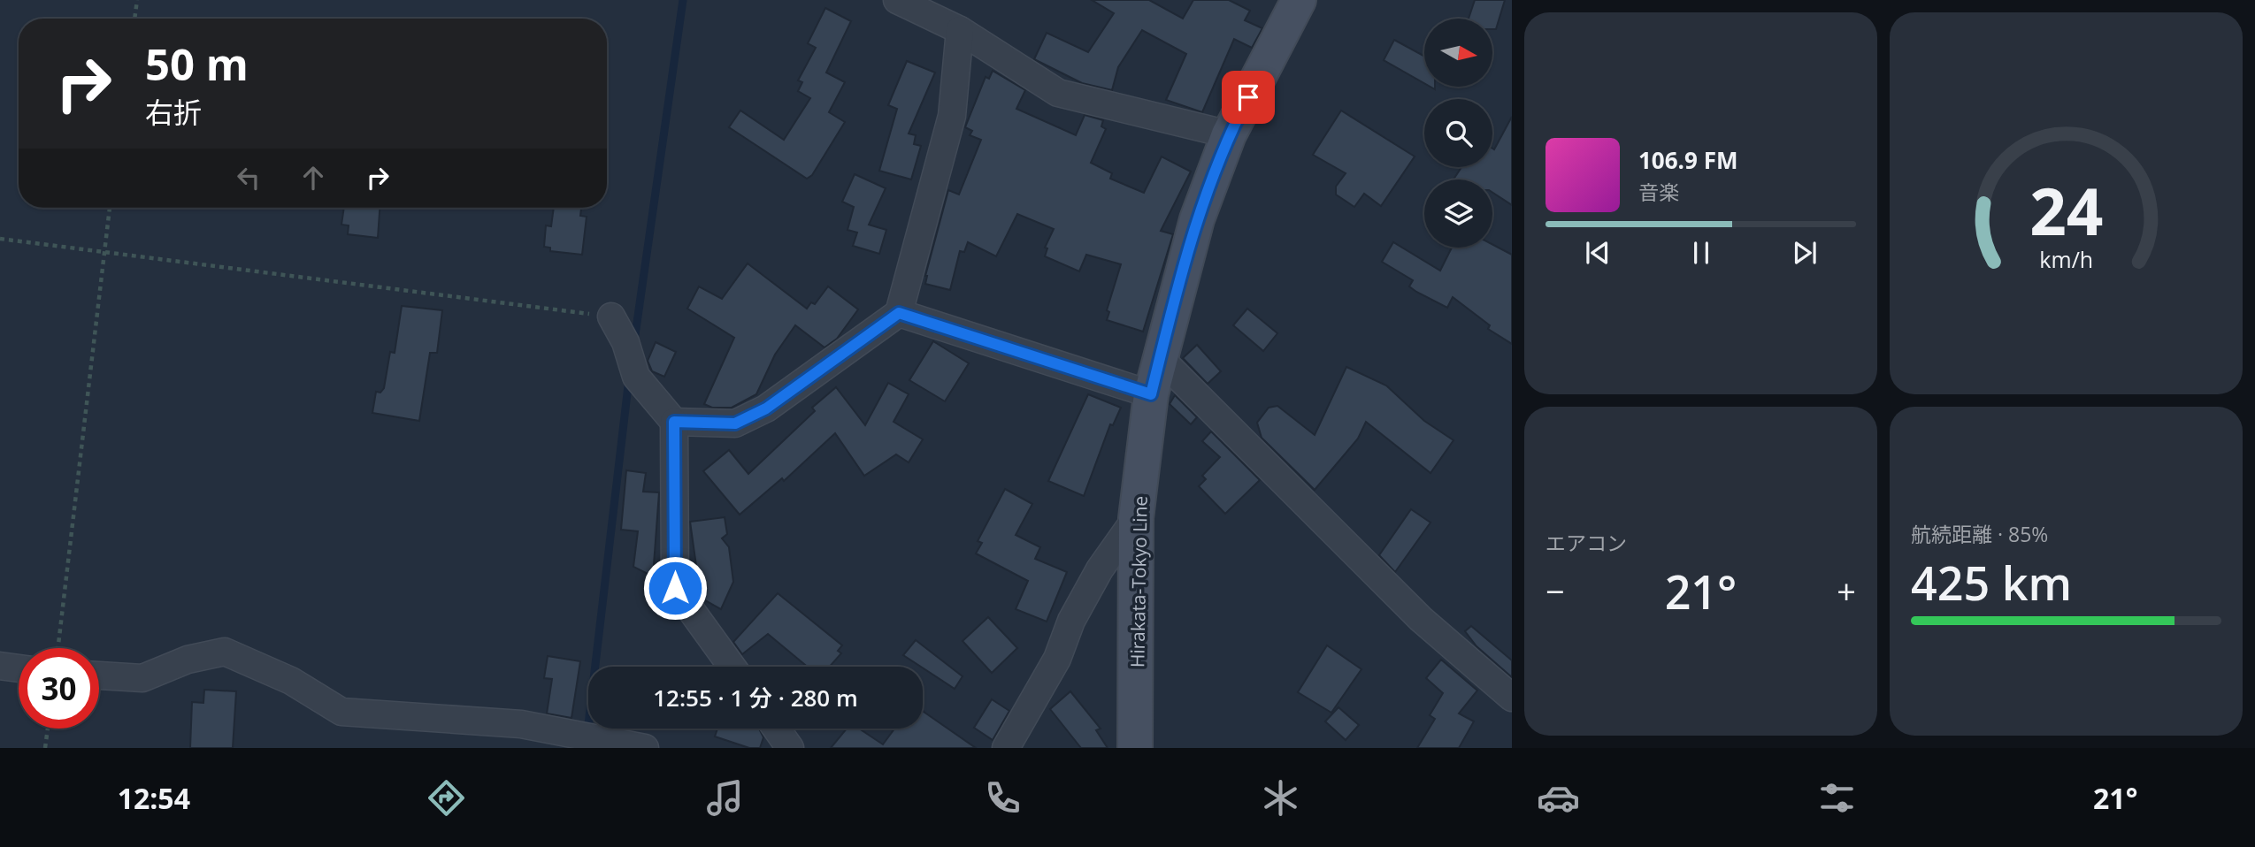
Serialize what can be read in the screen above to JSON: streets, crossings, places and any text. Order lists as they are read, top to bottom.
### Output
{
  "streets": {
    "main road": ["Hirakata-Tokyo Line"]
  },
  "north": "right",
  "page": {
    "turn": ["50 m", "右折"],
    "song": ["106.9 FM", "音楽"],
    "tile": [
      "エアコン",
      ["航続距離 · 85%", "425 km"]
    ],
    "heat": ["−", "21°", "+"],
    "limit": "30",
    "trip": "12:55 · 1 分 · 280 m",
    "tabs": ["12:54", "21°"],
    "gauge": ["24", "km/h"]
  }
}
